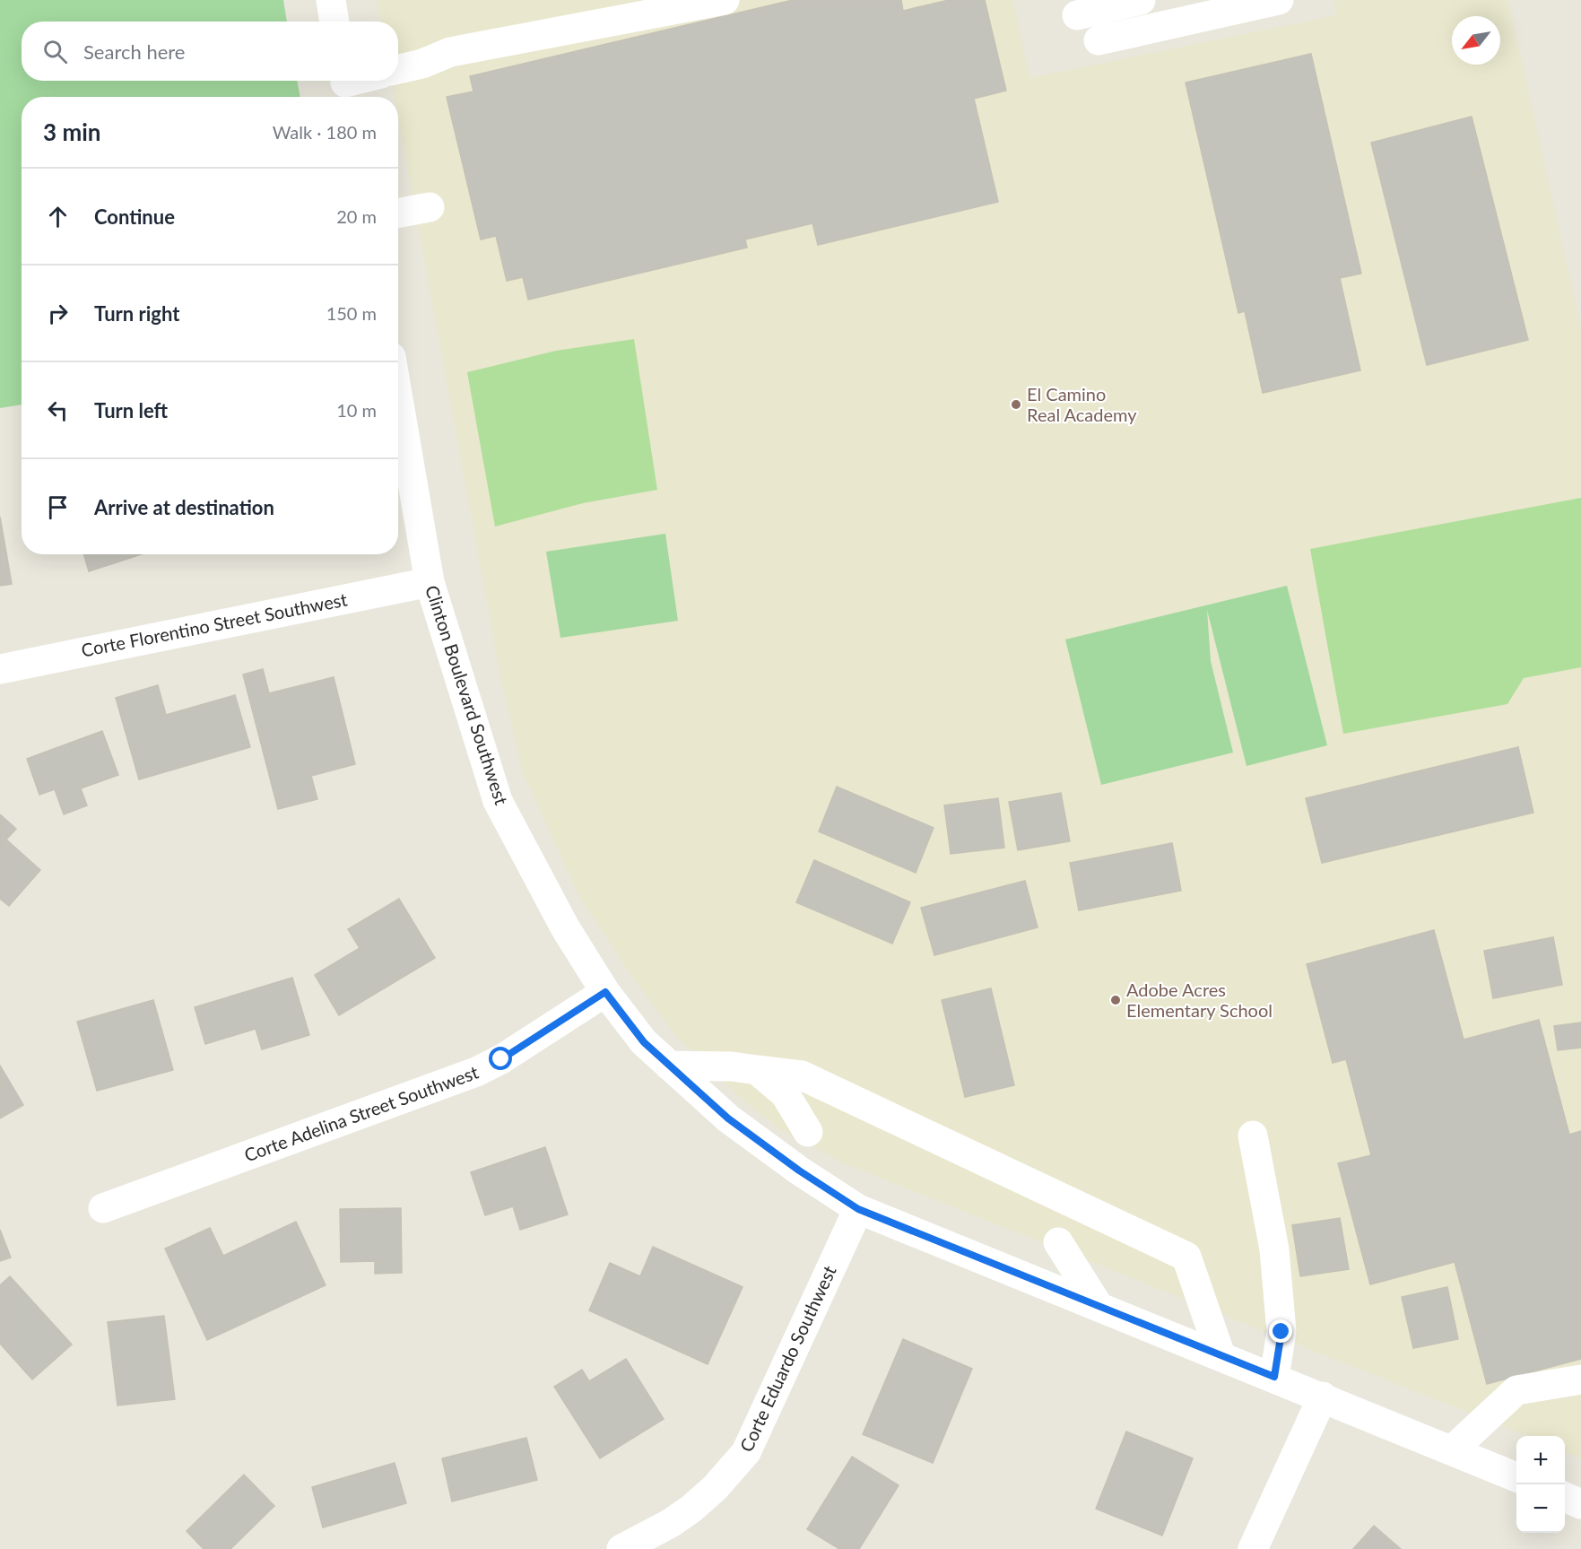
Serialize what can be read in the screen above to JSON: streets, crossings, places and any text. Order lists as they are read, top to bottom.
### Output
{
  "streets": {
    "street": [
      "Corte Florentino Street Southwest",
      "Clinton Boulevard Southwest",
      "Corte Adelina Street Southwest",
      "Corte Eduardo Southwest"
    ]
  },
  "crossings": [
    ["Corte Florentino Street Southwest", "Clinton Boulevard Southwest"],
    ["Clinton Boulevard Southwest", "Corte Adelina Street Southwest"],
    ["Clinton Boulevard Southwest", "Corte Eduardo Southwest"]
  ],
  "places": ["El Camino Real Academy", "Adobe Acres Elementary School"],
  "north": "bottom left",
  "page": {
    "search": "Search here",
    "heading": ["3 min", "Walk · 180 m"],
    "list": [
      ["Continue", "20 m"],
      ["Turn right", "150 m"],
      ["Turn left", "10 m"],
      "Arrive at destination"
    ],
    "map_buttons": ["+", "−"]
  }
}
